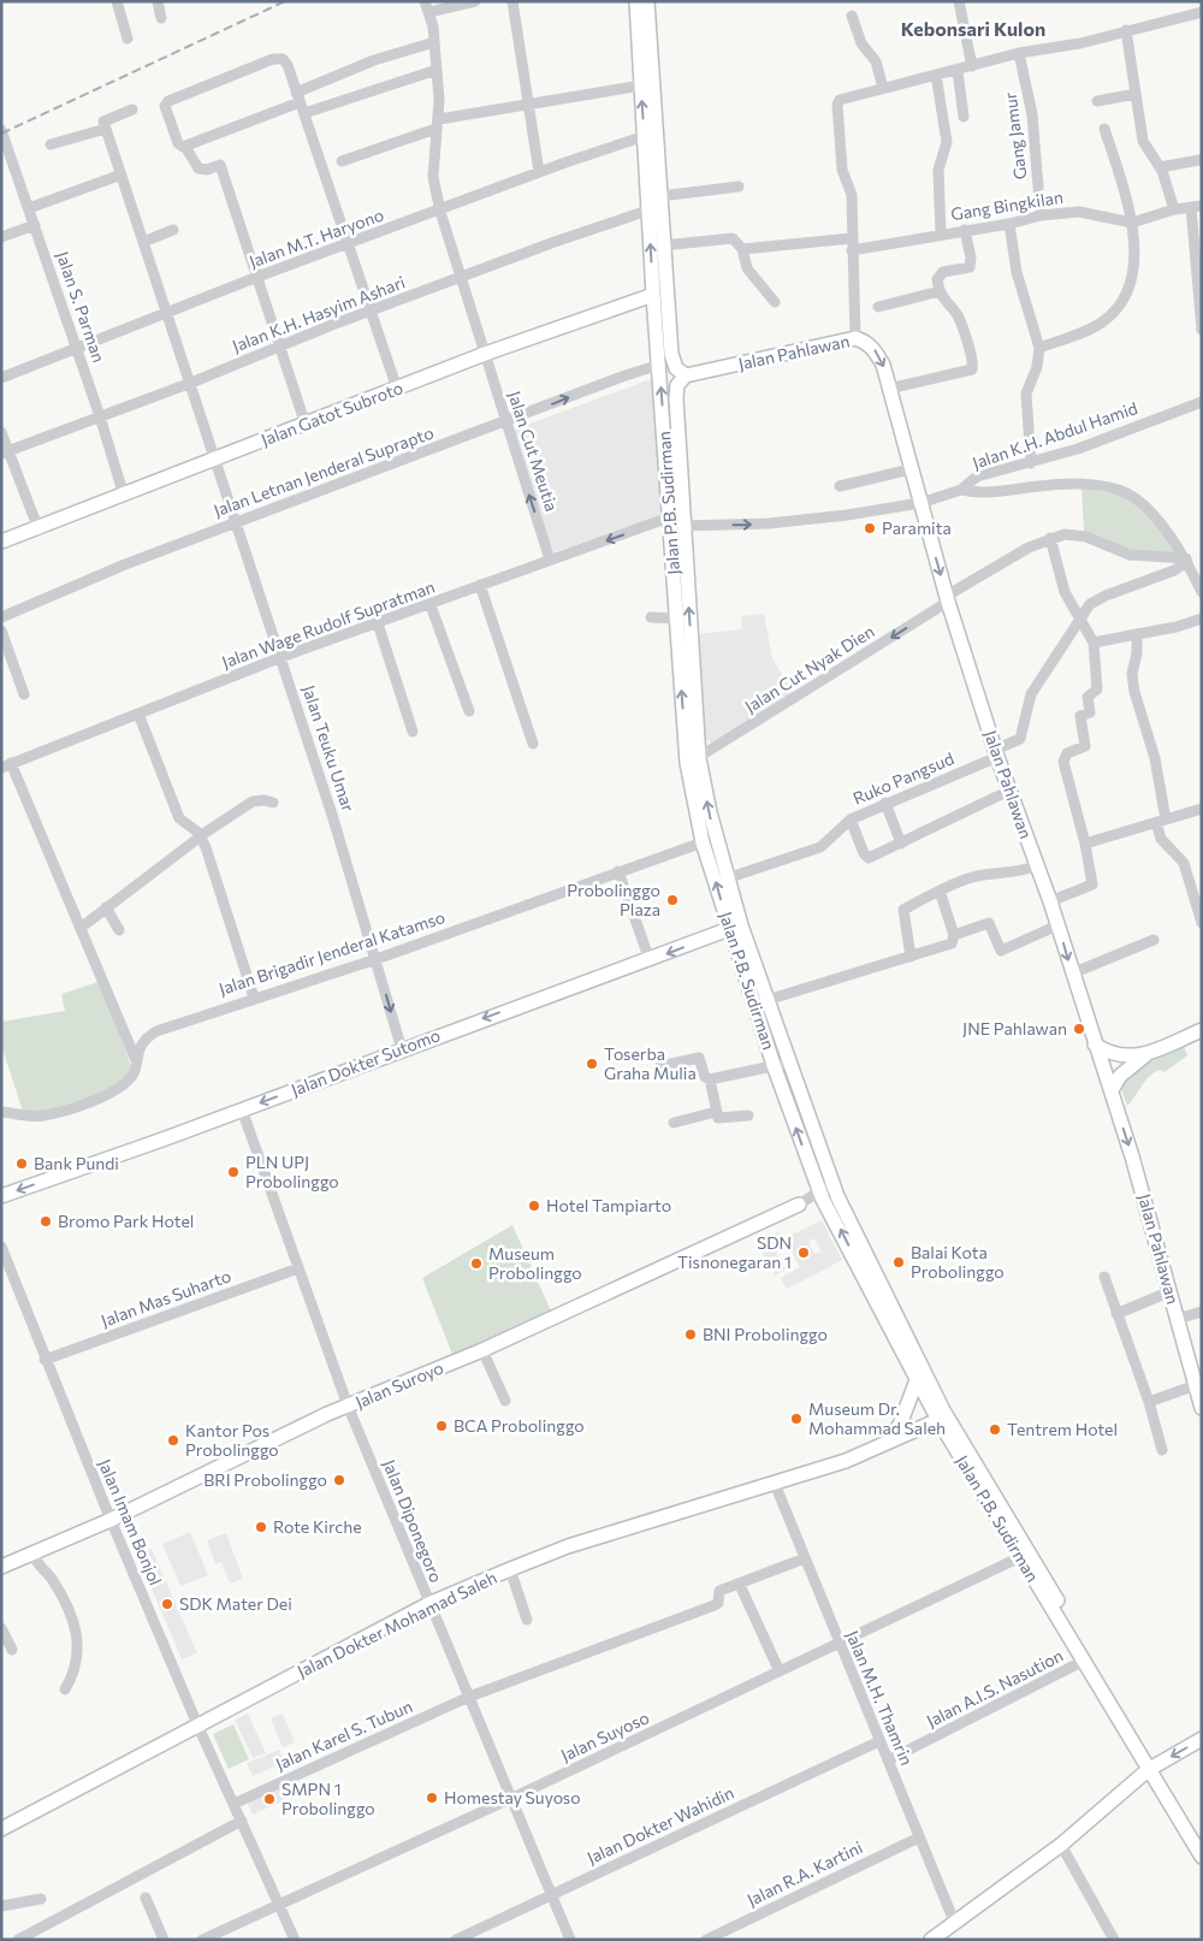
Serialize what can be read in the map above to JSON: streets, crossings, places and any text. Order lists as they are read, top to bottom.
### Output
{
  "streets": {
    "main road": [
      "Jalan Pahlawan",
      "Jalan Gatot Subroto",
      "Jalan P.B. Sudirman",
      "Jalan Dokter Sutomo",
      "Jalan Suroyo",
      "Jalan Dokter Mohamad Saleh"
    ],
    "street": [
      "Gang Jamur",
      "Gang Bingkilan",
      "Jalan M.T. Haryono",
      "Jalan S. Parman",
      "Jalan K.H. Hasyim Ashari",
      "Jalan K.H. Abdul Hamid",
      "Jalan Cut Meutia",
      "Jalan Letnan Jenderal Suprapto",
      "Jalan Wage Rudolf Supratman",
      "Jalan Cut Nyak Dien",
      "Jalan Teuku Umar",
      "Ruko Pangsud",
      "Jalan Brigadir Jenderal Katamso",
      "Jalan Mas Suharto",
      "Jalan Diponegoro",
      "Jalan Imam Bonjol",
      "Jalan A.I.S. Nasution",
      "Jalan M.H. Thamrin",
      "Jalan Karel S. Tubun",
      "Jalan Suyoso",
      "Jalan Dokter Wahidin",
      "Jalan R.A. Kartini"
    ]
  },
  "crossings": [
    ["Gang Jamur", "Gang Bingkilan"],
    ["Jalan M.T. Haryono", "Jalan S. Parman"],
    ["Jalan M.T. Haryono", "Jalan Cut Meutia"],
    ["Jalan M.T. Haryono", "Jalan P.B. Sudirman"],
    ["Jalan M.T. Haryono", "Jalan Teuku Umar"],
    ["Jalan S. Parman", "Jalan K.H. Hasyim Ashari"],
    ["Jalan S. Parman", "Jalan Gatot Subroto"],
    ["Jalan K.H. Hasyim Ashari", "Jalan Cut Meutia"],
    ["Jalan K.H. Hasyim Ashari", "Jalan P.B. Sudirman"],
    ["Jalan K.H. Hasyim Ashari", "Jalan Teuku Umar"],
    ["Jalan Pahlawan", "Jalan K.H. Abdul Hamid"],
    ["Jalan Pahlawan", "Jalan P.B. Sudirman"],
    ["Jalan Pahlawan", "Jalan Cut Nyak Dien"],
    ["Jalan Pahlawan", "Ruko Pangsud"],
    ["Jalan Gatot Subroto", "Jalan Cut Meutia"],
    ["Jalan Gatot Subroto", "Jalan P.B. Sudirman"],
    ["Jalan Gatot Subroto", "Jalan Teuku Umar"],
    ["Jalan K.H. Abdul Hamid", "Jalan P.B. Sudirman"],
    ["Jalan Cut Meutia", "Jalan Letnan Jenderal Suprapto"],
    ["Jalan Cut Meutia", "Jalan Wage Rudolf Supratman"],
    ["Jalan Letnan Jenderal Suprapto", "Jalan P.B. Sudirman"],
    ["Jalan Letnan Jenderal Suprapto", "Jalan Teuku Umar"],
    ["Jalan P.B. Sudirman", "Jalan Wage Rudolf Supratman"],
    ["Jalan P.B. Sudirman", "Jalan Cut Nyak Dien"],
    ["Jalan P.B. Sudirman", "Ruko Pangsud"],
    ["Jalan P.B. Sudirman", "Jalan Brigadir Jenderal Katamso"],
    ["Jalan P.B. Sudirman", "Jalan Dokter Sutomo"],
    ["Jalan P.B. Sudirman", "Jalan Suroyo"],
    ["Jalan P.B. Sudirman", "Jalan Dokter Mohamad Saleh"],
    ["Jalan P.B. Sudirman", "Jalan A.I.S. Nasution"],
    ["Jalan P.B. Sudirman", "Jalan Suyoso"],
    ["Jalan Wage Rudolf Supratman", "Jalan Teuku Umar"],
    ["Jalan Teuku Umar", "Jalan Brigadir Jenderal Katamso"],
    ["Jalan Teuku Umar", "Jalan Dokter Sutomo"],
    ["Jalan Dokter Sutomo", "Jalan Diponegoro"],
    ["Jalan Mas Suharto", "Jalan Diponegoro"],
    ["Jalan Mas Suharto", "Jalan Imam Bonjol"],
    ["Jalan Suroyo", "Jalan Diponegoro"],
    ["Jalan Suroyo", "Jalan Imam Bonjol"],
    ["Jalan Diponegoro", "Jalan Dokter Mohamad Saleh"],
    ["Jalan Diponegoro", "Jalan Karel S. Tubun"],
    ["Jalan Diponegoro", "Jalan Suyoso"],
    ["Jalan Diponegoro", "Jalan Dokter Wahidin"],
    ["Jalan Imam Bonjol", "Jalan Dokter Mohamad Saleh"],
    ["Jalan Imam Bonjol", "Jalan Karel S. Tubun"],
    ["Jalan Imam Bonjol", "Jalan Suyoso"],
    ["Jalan Dokter Mohamad Saleh", "Jalan M.H. Thamrin"],
    ["Jalan A.I.S. Nasution", "Jalan M.H. Thamrin"],
    ["Jalan M.H. Thamrin", "Jalan Suyoso"],
    ["Jalan M.H. Thamrin", "Jalan Dokter Wahidin"],
    ["Jalan M.H. Thamrin", "Jalan R.A. Kartini"]
  ],
  "one_way": ["Jalan Cut Nyak Dien", "Jalan Dokter Sutomo"],
  "districts": ["Kebonsari Kulon"],
  "places": [
    "Paramita",
    "Probolinggo Plaza",
    "JNE Pahlawan",
    "Toserba Graha Mulia",
    "Bank Pundi",
    "PLN UPJ Probolinggo",
    "Hotel Tampiarto",
    "Bromo Park Hotel",
    "SDN Tisnonegaran 1",
    "Balai Kota Probolinggo",
    "Museum Probolinggo",
    "BNI Probolinggo",
    "Museum Dr. Mohammad Saleh",
    "BCA Probolinggo",
    "Tentrem Hotel",
    "Kantor Pos Probolinggo",
    "BRI Probolinggo",
    "Rote Kirche",
    "SDK Mater Dei",
    "Homestay Suyoso",
    "SMPN 1 Probolinggo"
  ]
}
